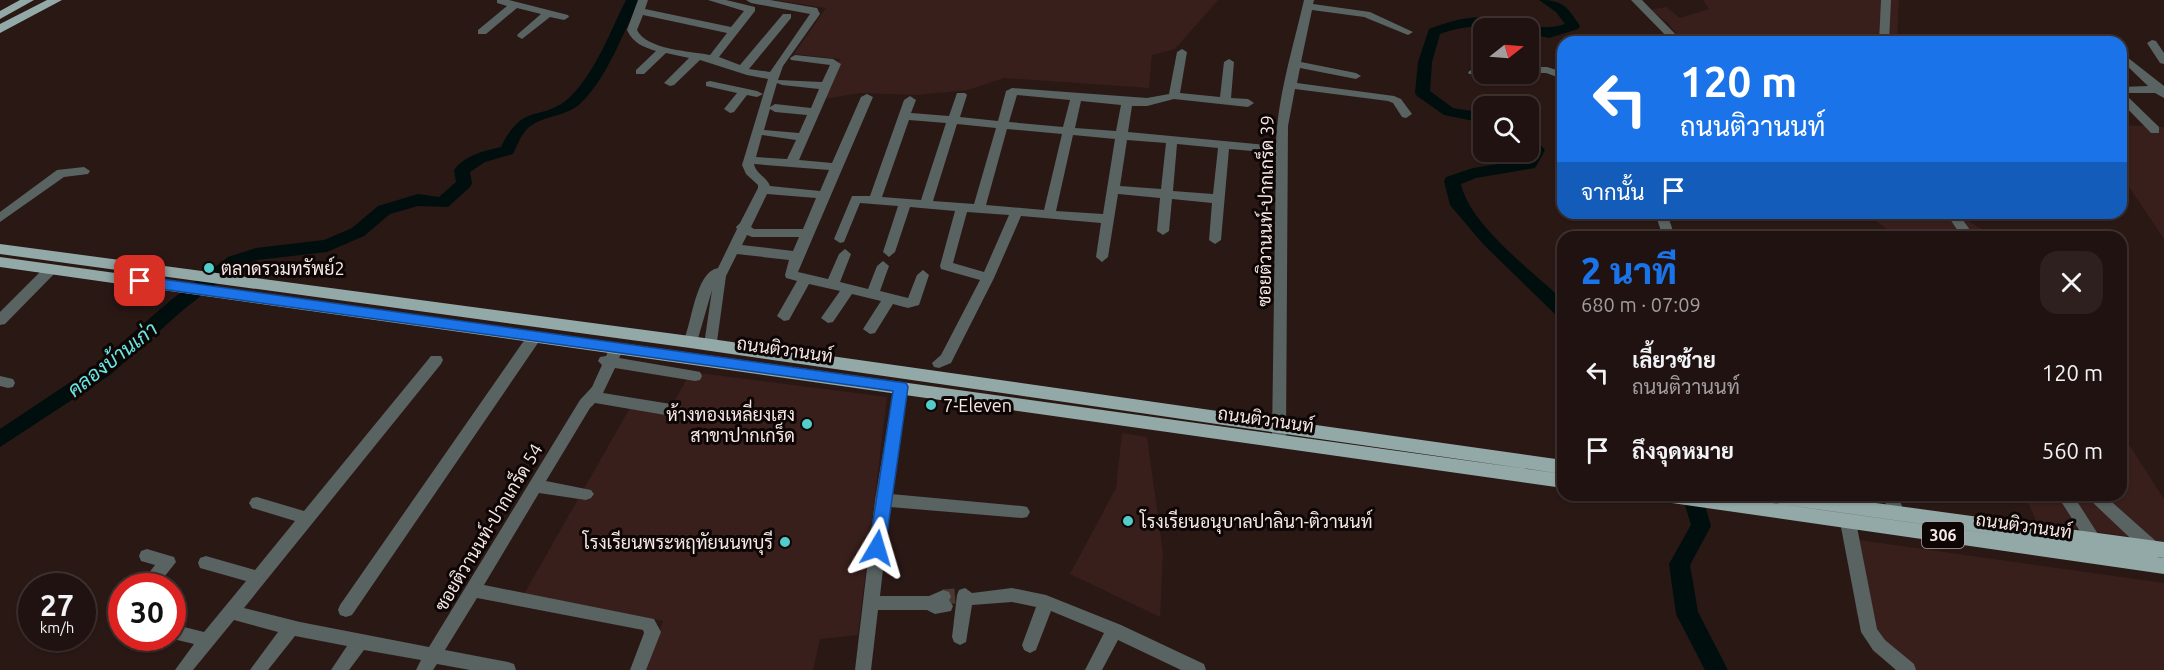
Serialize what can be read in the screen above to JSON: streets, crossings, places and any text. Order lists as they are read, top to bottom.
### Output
{
  "streets": {
    "main road": ["ถนนติวานนท์", "306"],
    "street": ["ซอยติวานนท์-ปากเกร็ด 39", "ซอยติวานนท์-ปากเกร็ด 54"]
  },
  "crossings": [
    ["ซอยติวานนท์-ปากเกร็ด 39", "ถนนติวานนท์"],
    ["ถนนติวานนท์", "ซอยติวานนท์-ปากเกร็ด 54"]
  ],
  "water": ["คลองบ้านเก่า"],
  "places": [
    "ตลาดรวมทรัพย์2",
    "7-Eleven",
    "ห้างทองเหลี่ยงเฮง สาขาปากเกร็ด",
    "โรงเรียนอนุบาลปาลินา-ติวานนท์",
    "โรงเรียนพระหฤทัยนนทบุรี"
  ],
  "north": "right",
  "page": {
    "turn": ["120 m", "ถนนติวานนท์"],
    "then": "จากนั้น",
    "heading": ["2 นาที", "680 m · 07:09"],
    "list": [
      {
        "name": "เลี้ยวซ้าย",
        "note": "ถนนติวานนท์",
        "value": "120 m"
      },
      {
        "name": "ถึงจุดหมาย",
        "value": "560 m"
      }
    ],
    "speed": "27 km/h",
    "limit": "30"
  }
}
